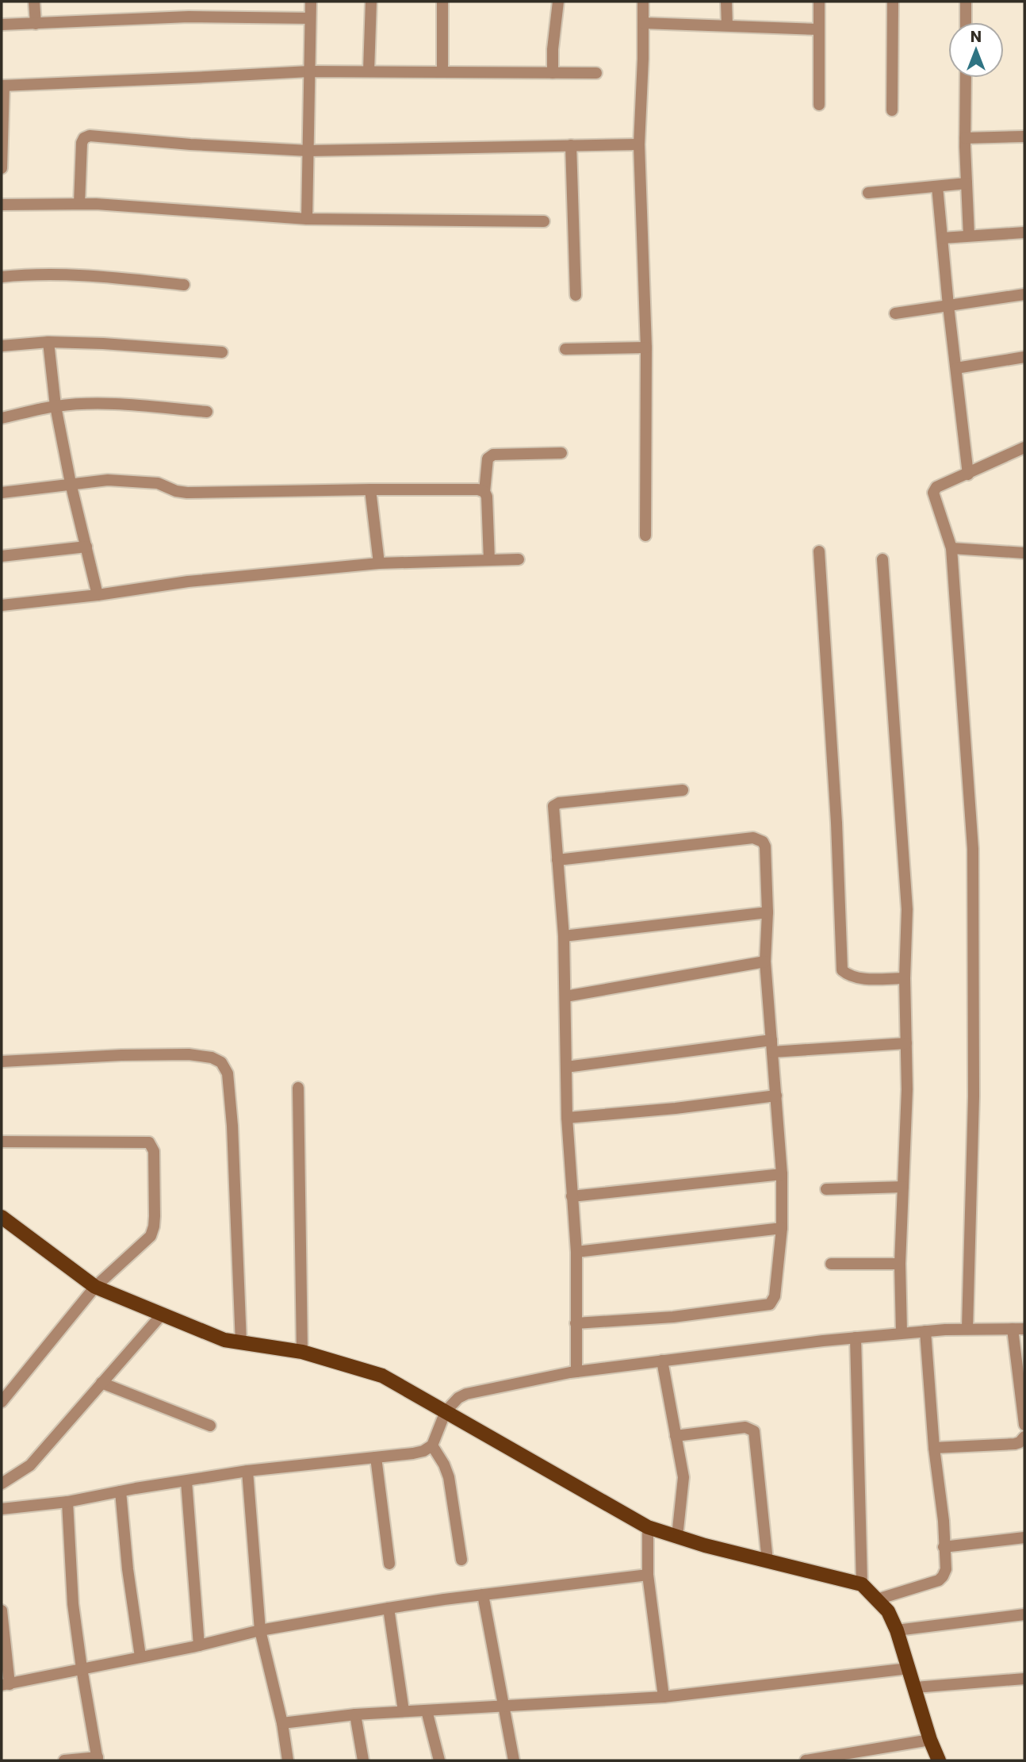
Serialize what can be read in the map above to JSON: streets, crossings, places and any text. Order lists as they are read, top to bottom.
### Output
{
  "north": "top"
}
